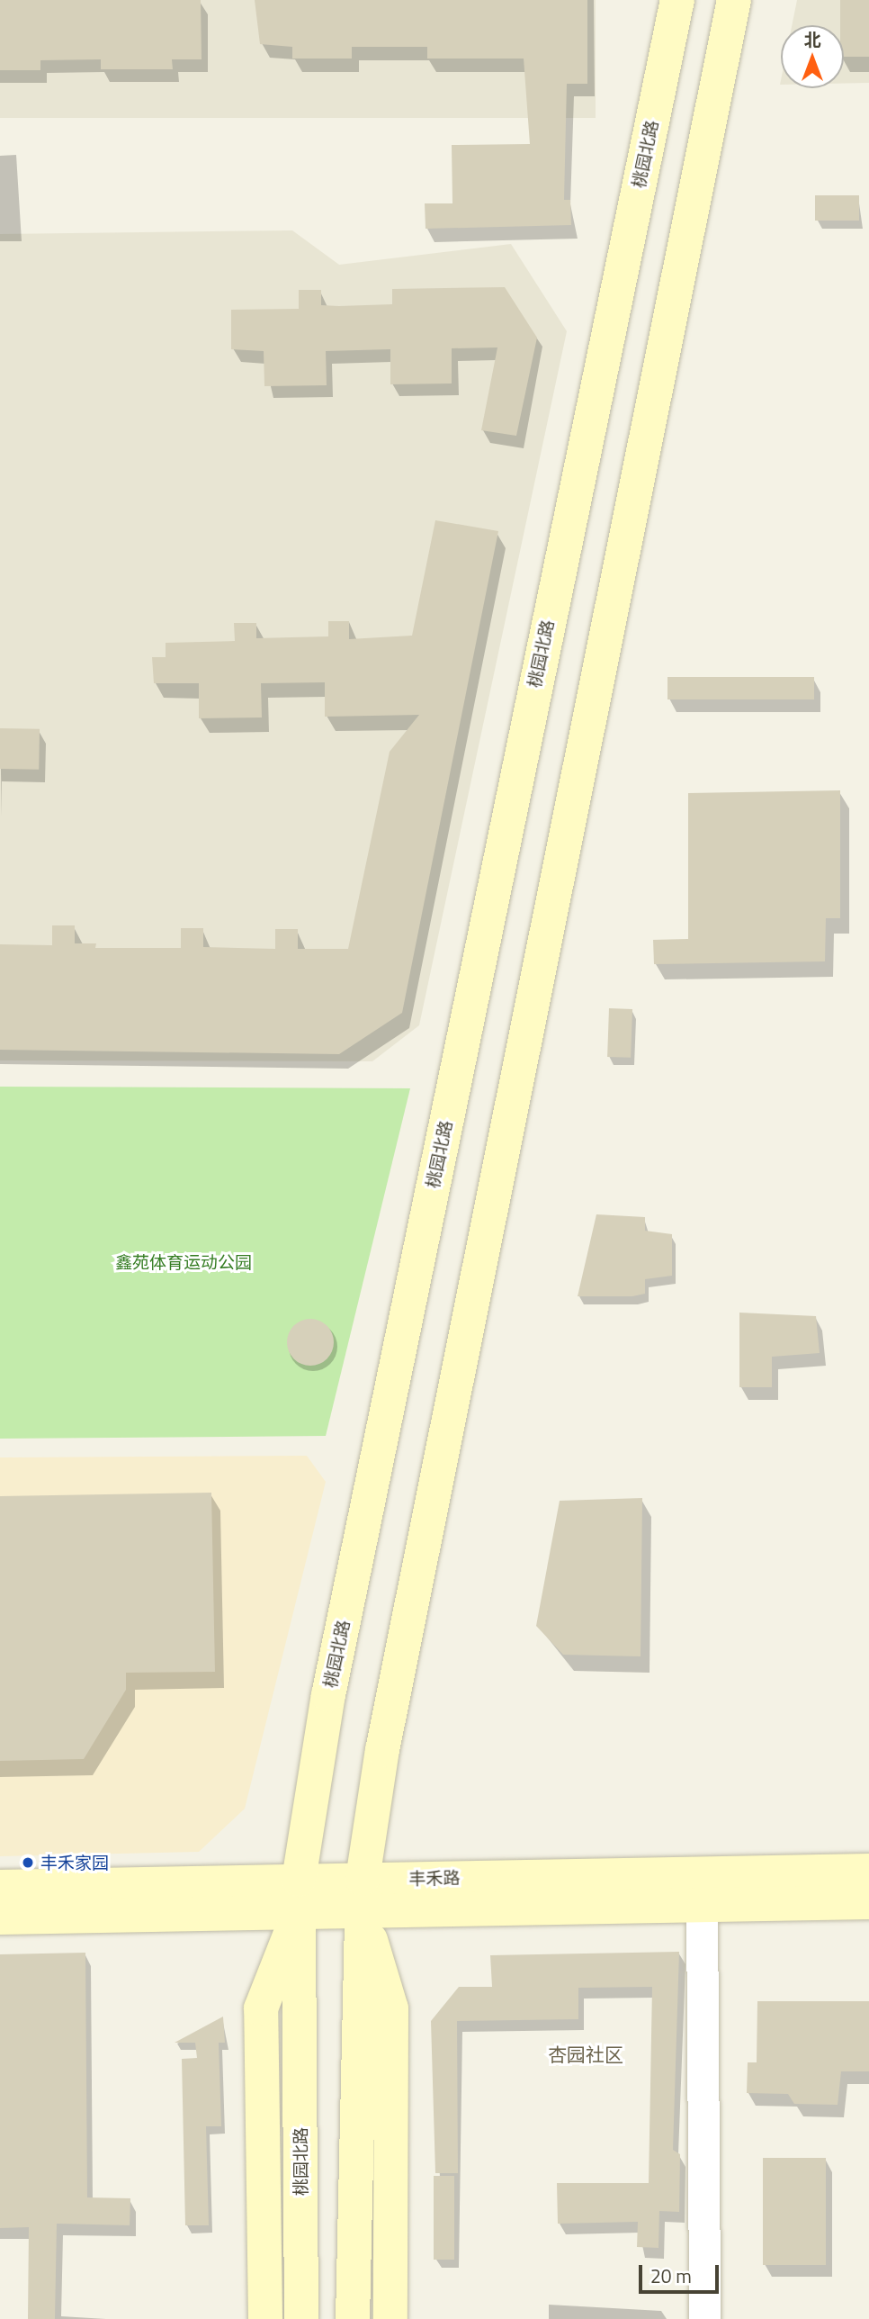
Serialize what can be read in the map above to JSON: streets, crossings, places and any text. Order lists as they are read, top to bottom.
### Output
{
  "streets": {
    "main road": ["桃园北路", "丰禾路"]
  },
  "crossings": [
    ["桃园北路", "丰禾路"]
  ],
  "districts": ["杏园社区"],
  "parks": ["鑫苑体育运动公园"],
  "places": ["丰禾家园"],
  "scale_bar": "20 m",
  "north": "top"
}
